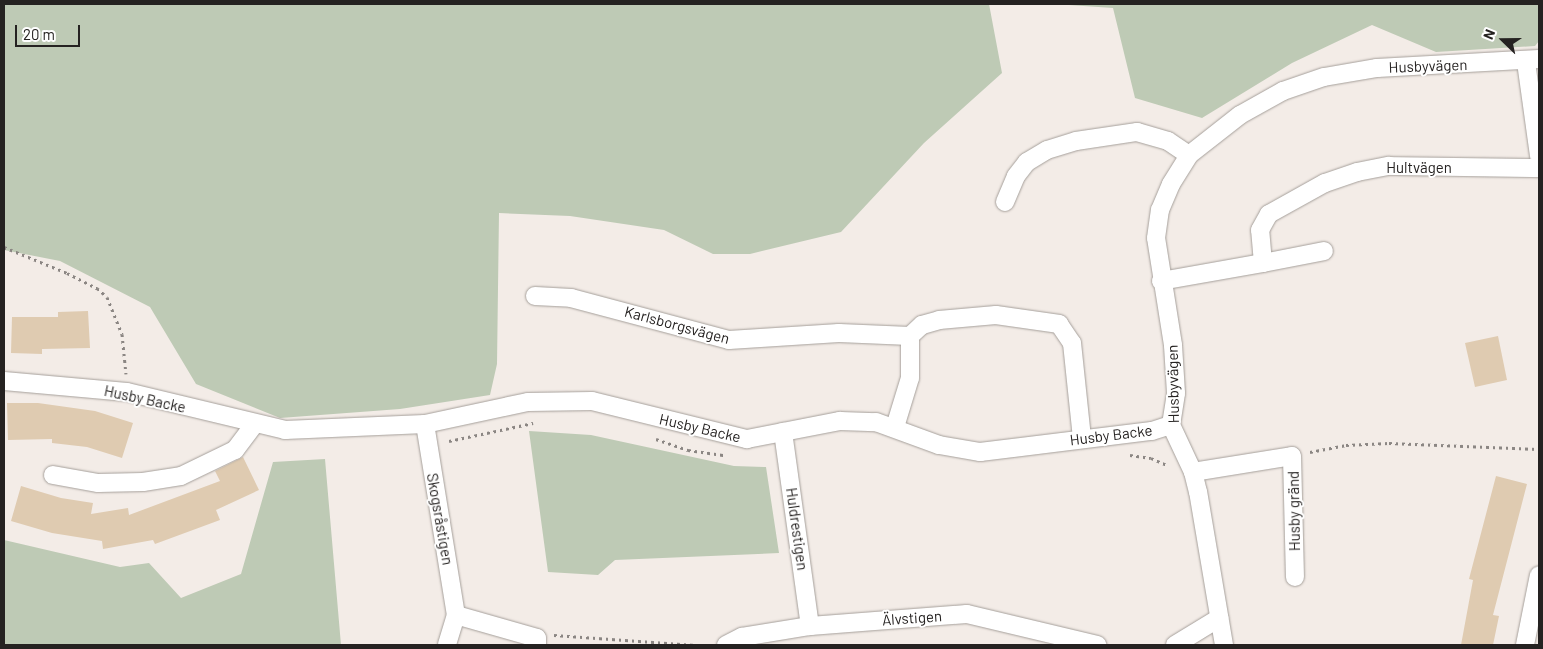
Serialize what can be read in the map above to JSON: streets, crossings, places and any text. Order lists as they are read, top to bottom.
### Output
{
  "streets": {
    "street": [
      "Husbyvägen",
      "Hultvägen",
      "Karlsborgsvägen",
      "Husby Backe",
      "Husby gränd",
      "Skogsråstigen",
      "Huldrestigen",
      "Älvstigen"
    ]
  },
  "crossings": [
    ["Husbyvägen", "Husby Backe"],
    ["Husbyvägen", "Husby gränd"],
    ["Husby Backe", "Skogsråstigen"],
    ["Husby Backe", "Huldrestigen"],
    ["Huldrestigen", "Älvstigen"]
  ],
  "scale_bar": "20 m",
  "north": "left"
}
